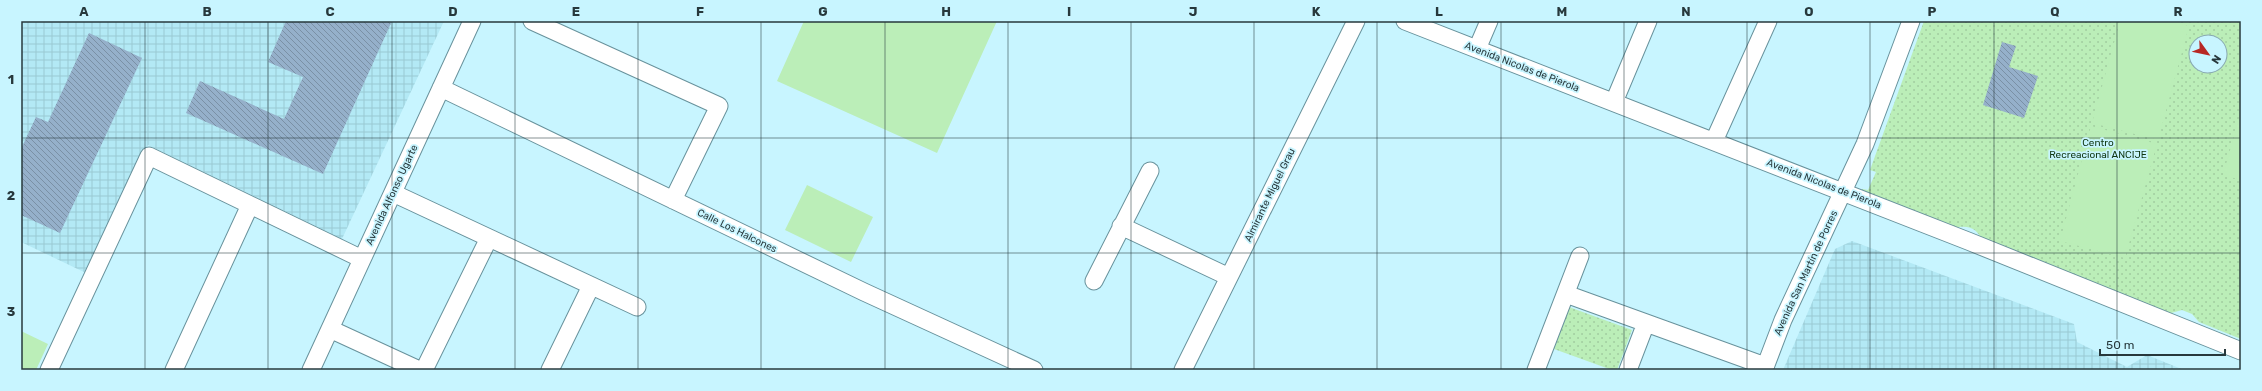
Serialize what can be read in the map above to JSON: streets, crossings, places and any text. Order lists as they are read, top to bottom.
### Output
{
  "streets": {
    "street": [
      "Avenida Nicolas de Pierola",
      "Avenida Alfonso Ugarte",
      "Almirante Miguel Grau",
      "Calle Los Halcones",
      "Avenida San Martín de Porres"
    ]
  },
  "crossings": [
    ["Avenida Nicolas de Pierola", "Avenida San Martín de Porres"],
    ["Avenida Alfonso Ugarte", "Calle Los Halcones"]
  ],
  "parks": ["Centro Recreacional ANCIJE"],
  "scale_bar": "50 m",
  "north": "bottom right",
  "grid": {
    "columns": [
      "A",
      "B",
      "C",
      "D",
      "E",
      "F",
      "G",
      "H",
      "I",
      "J",
      "K",
      "L",
      "M",
      "N",
      "O",
      "P",
      "Q",
      "R"
    ],
    "rows": ["1", "2", "3"]
  }
}
